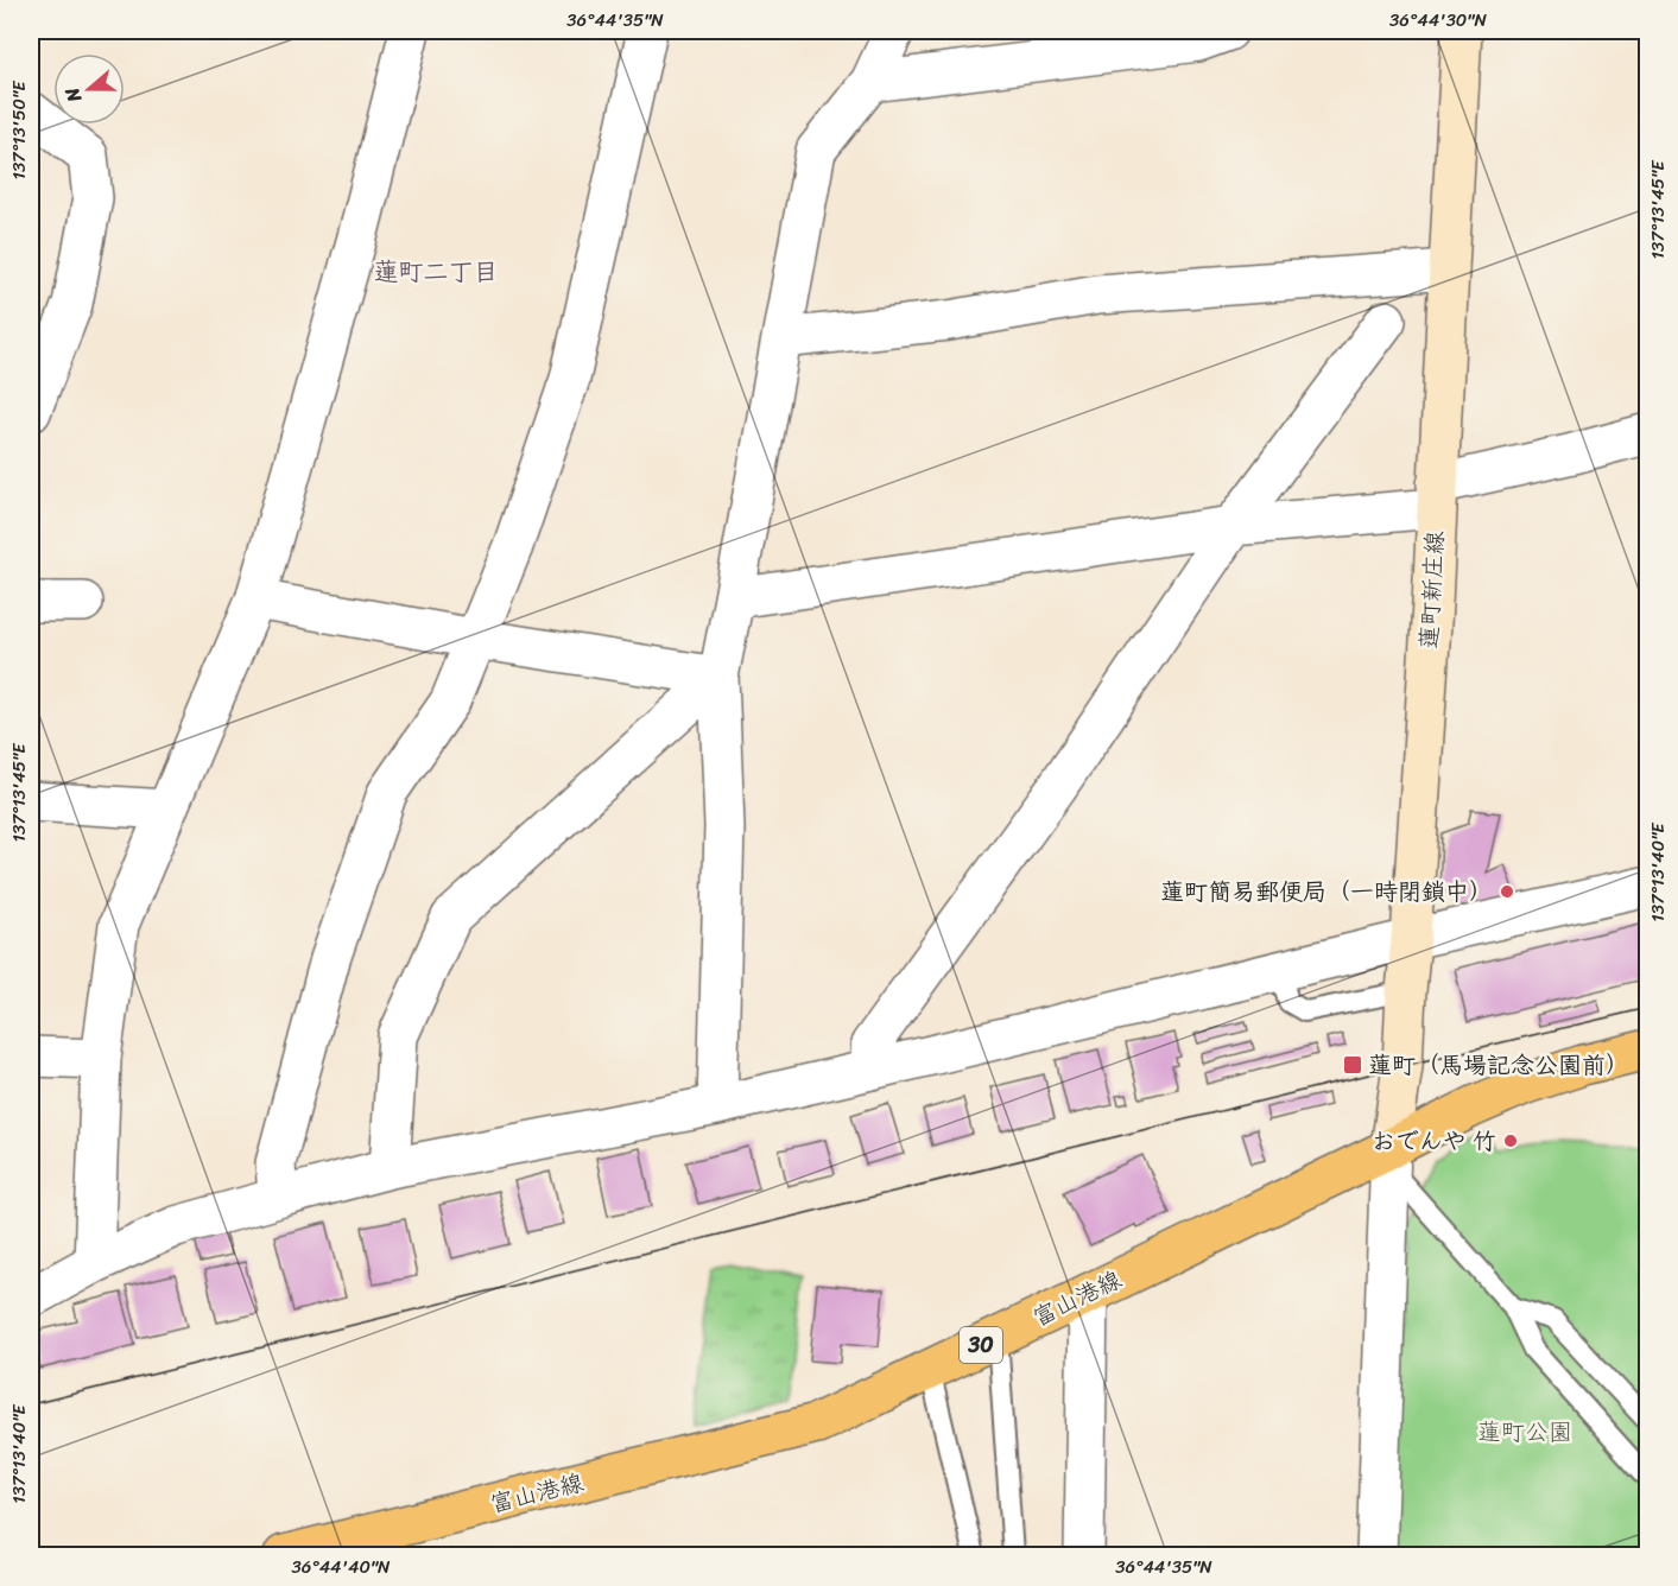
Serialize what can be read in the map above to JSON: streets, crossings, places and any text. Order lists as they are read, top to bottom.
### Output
{
  "streets": {
    "main road": ["蓮町新庄線", "富山港線", "30"]
  },
  "crossings": [
    ["蓮町新庄線", "富山港線"]
  ],
  "districts": ["蓮町二丁目"],
  "parks": ["蓮町公園"],
  "places": {
    "other": ["蓮町簡易郵便局（一時閉鎖中）", "おでんや 竹"],
    "transit": ["蓮町（馬場記念公園前）"]
  },
  "north": "left",
  "coordinates": [
    "36°44'35\"N",
    "36°44'30\"N",
    "137°13'50\"E",
    "137°13'45\"E",
    "137°13'40\"E",
    "36°44'40\"N"
  ]
}
